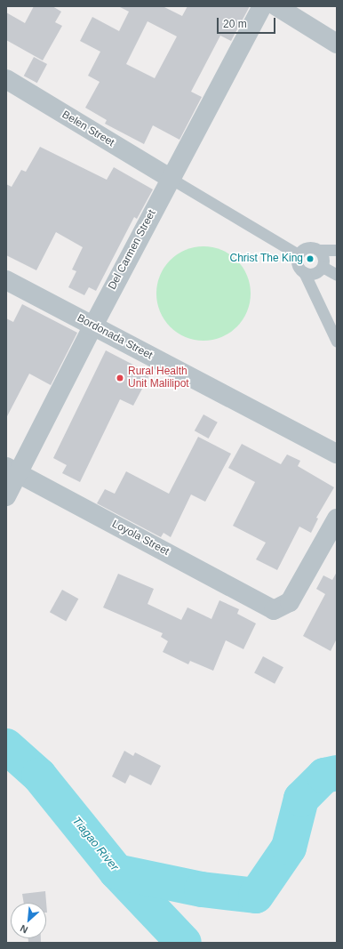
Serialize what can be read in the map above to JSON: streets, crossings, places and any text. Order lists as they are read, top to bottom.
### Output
{
  "streets": {
    "street": [
      "Belen Street",
      "Del Carmen Street",
      "Bordonada Street",
      "Loyola Street"
    ]
  },
  "crossings": [
    ["Belen Street", "Del Carmen Street"],
    ["Del Carmen Street", "Bordonada Street"],
    ["Del Carmen Street", "Loyola Street"]
  ],
  "water": ["Tiagao River"],
  "places": ["Christ The King", "Rural Health Unit Malilipot"],
  "scale_bar": "20 m",
  "north": "bottom left"
}
